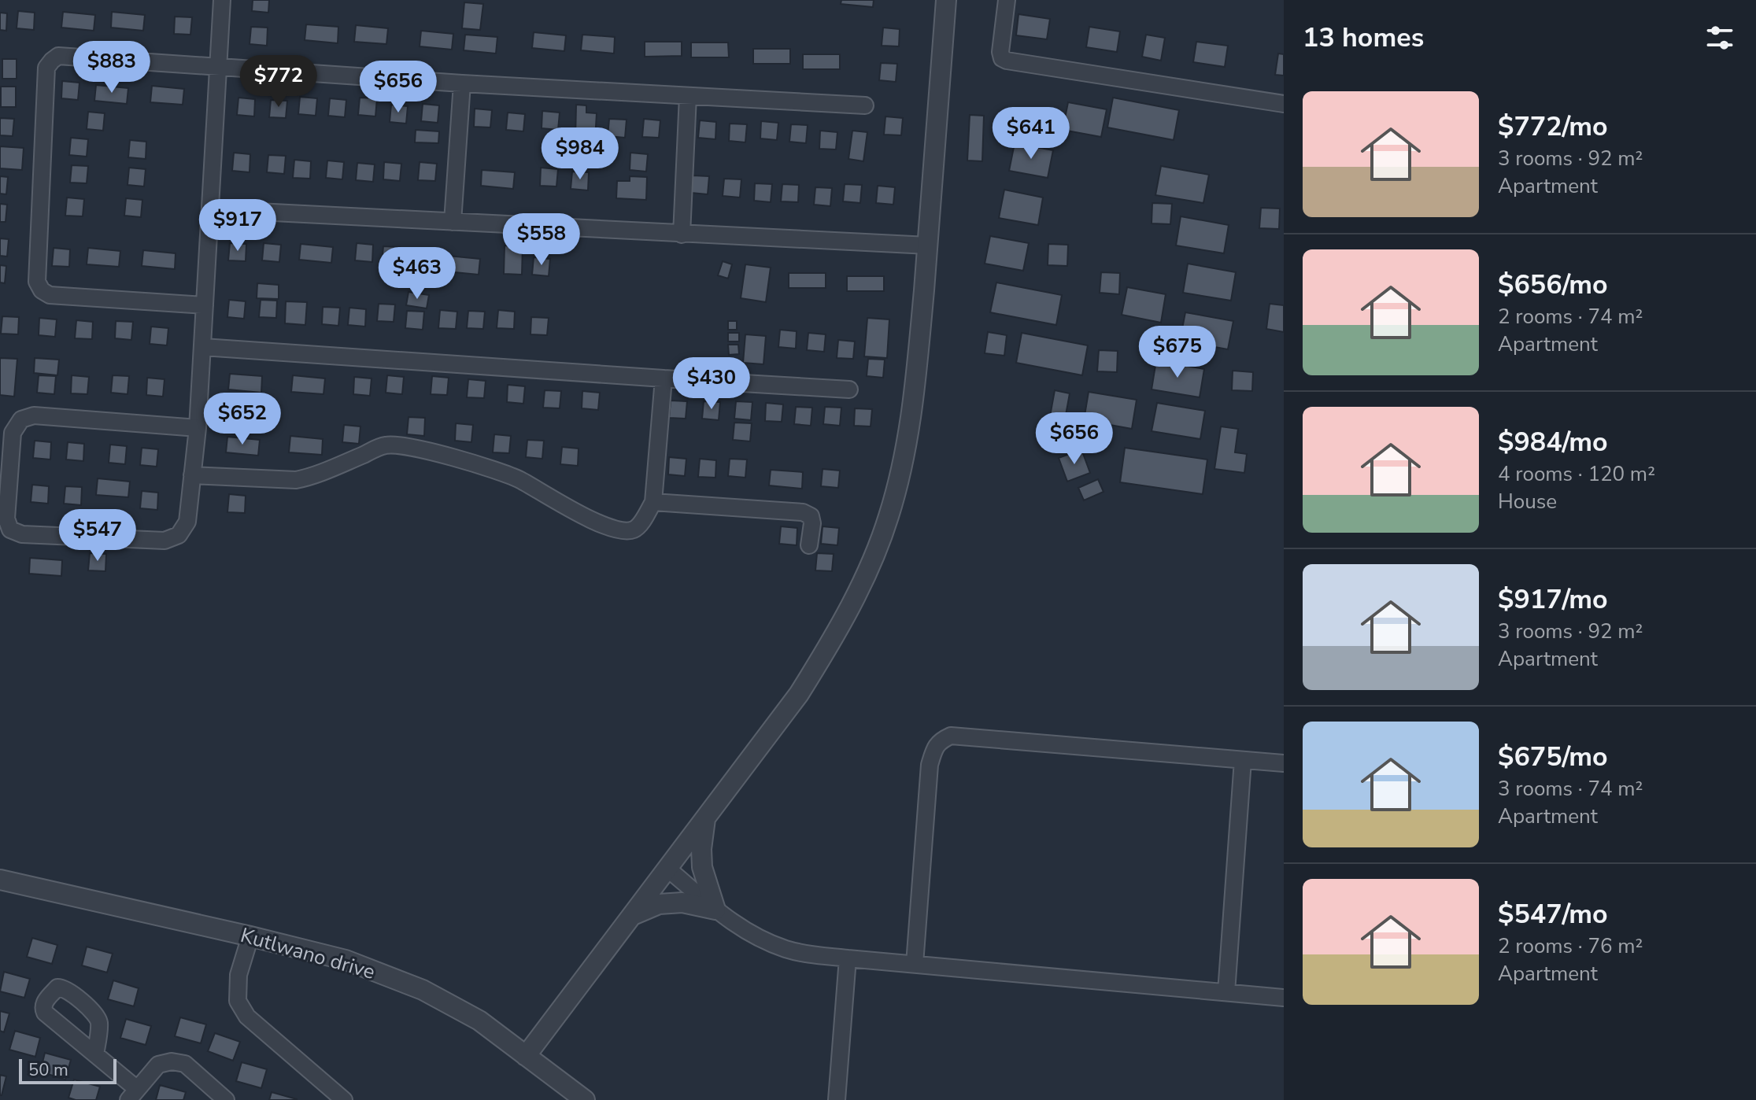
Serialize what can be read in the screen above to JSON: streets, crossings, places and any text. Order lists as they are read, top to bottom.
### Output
{
  "streets": {
    "street": ["Kutlwano drive"]
  },
  "scale_bar": "50 m",
  "page": {
    "heading": "13 homes",
    "price": [
      "$883",
      "$772",
      "$656",
      "$641",
      "$984",
      "$917",
      "$558",
      "$463",
      "$675",
      "$430",
      "$652",
      "$656",
      "$547"
    ],
    "list": [
      {
        "name": "$772/mo",
        "note": "3 rooms · 92 m² · Apartment"
      },
      {
        "name": "$656/mo",
        "note": "2 rooms · 74 m² · Apartment"
      },
      {
        "name": "$984/mo",
        "note": "4 rooms · 120 m² · House"
      },
      {
        "name": "$917/mo",
        "note": "3 rooms · 92 m² · Apartment"
      },
      {
        "name": "$675/mo",
        "note": "3 rooms · 74 m² · Apartment"
      },
      {
        "name": "$547/mo",
        "note": "2 rooms · 76 m² · Apartment"
      }
    ],
    "scale": "50 m"
  }
}
